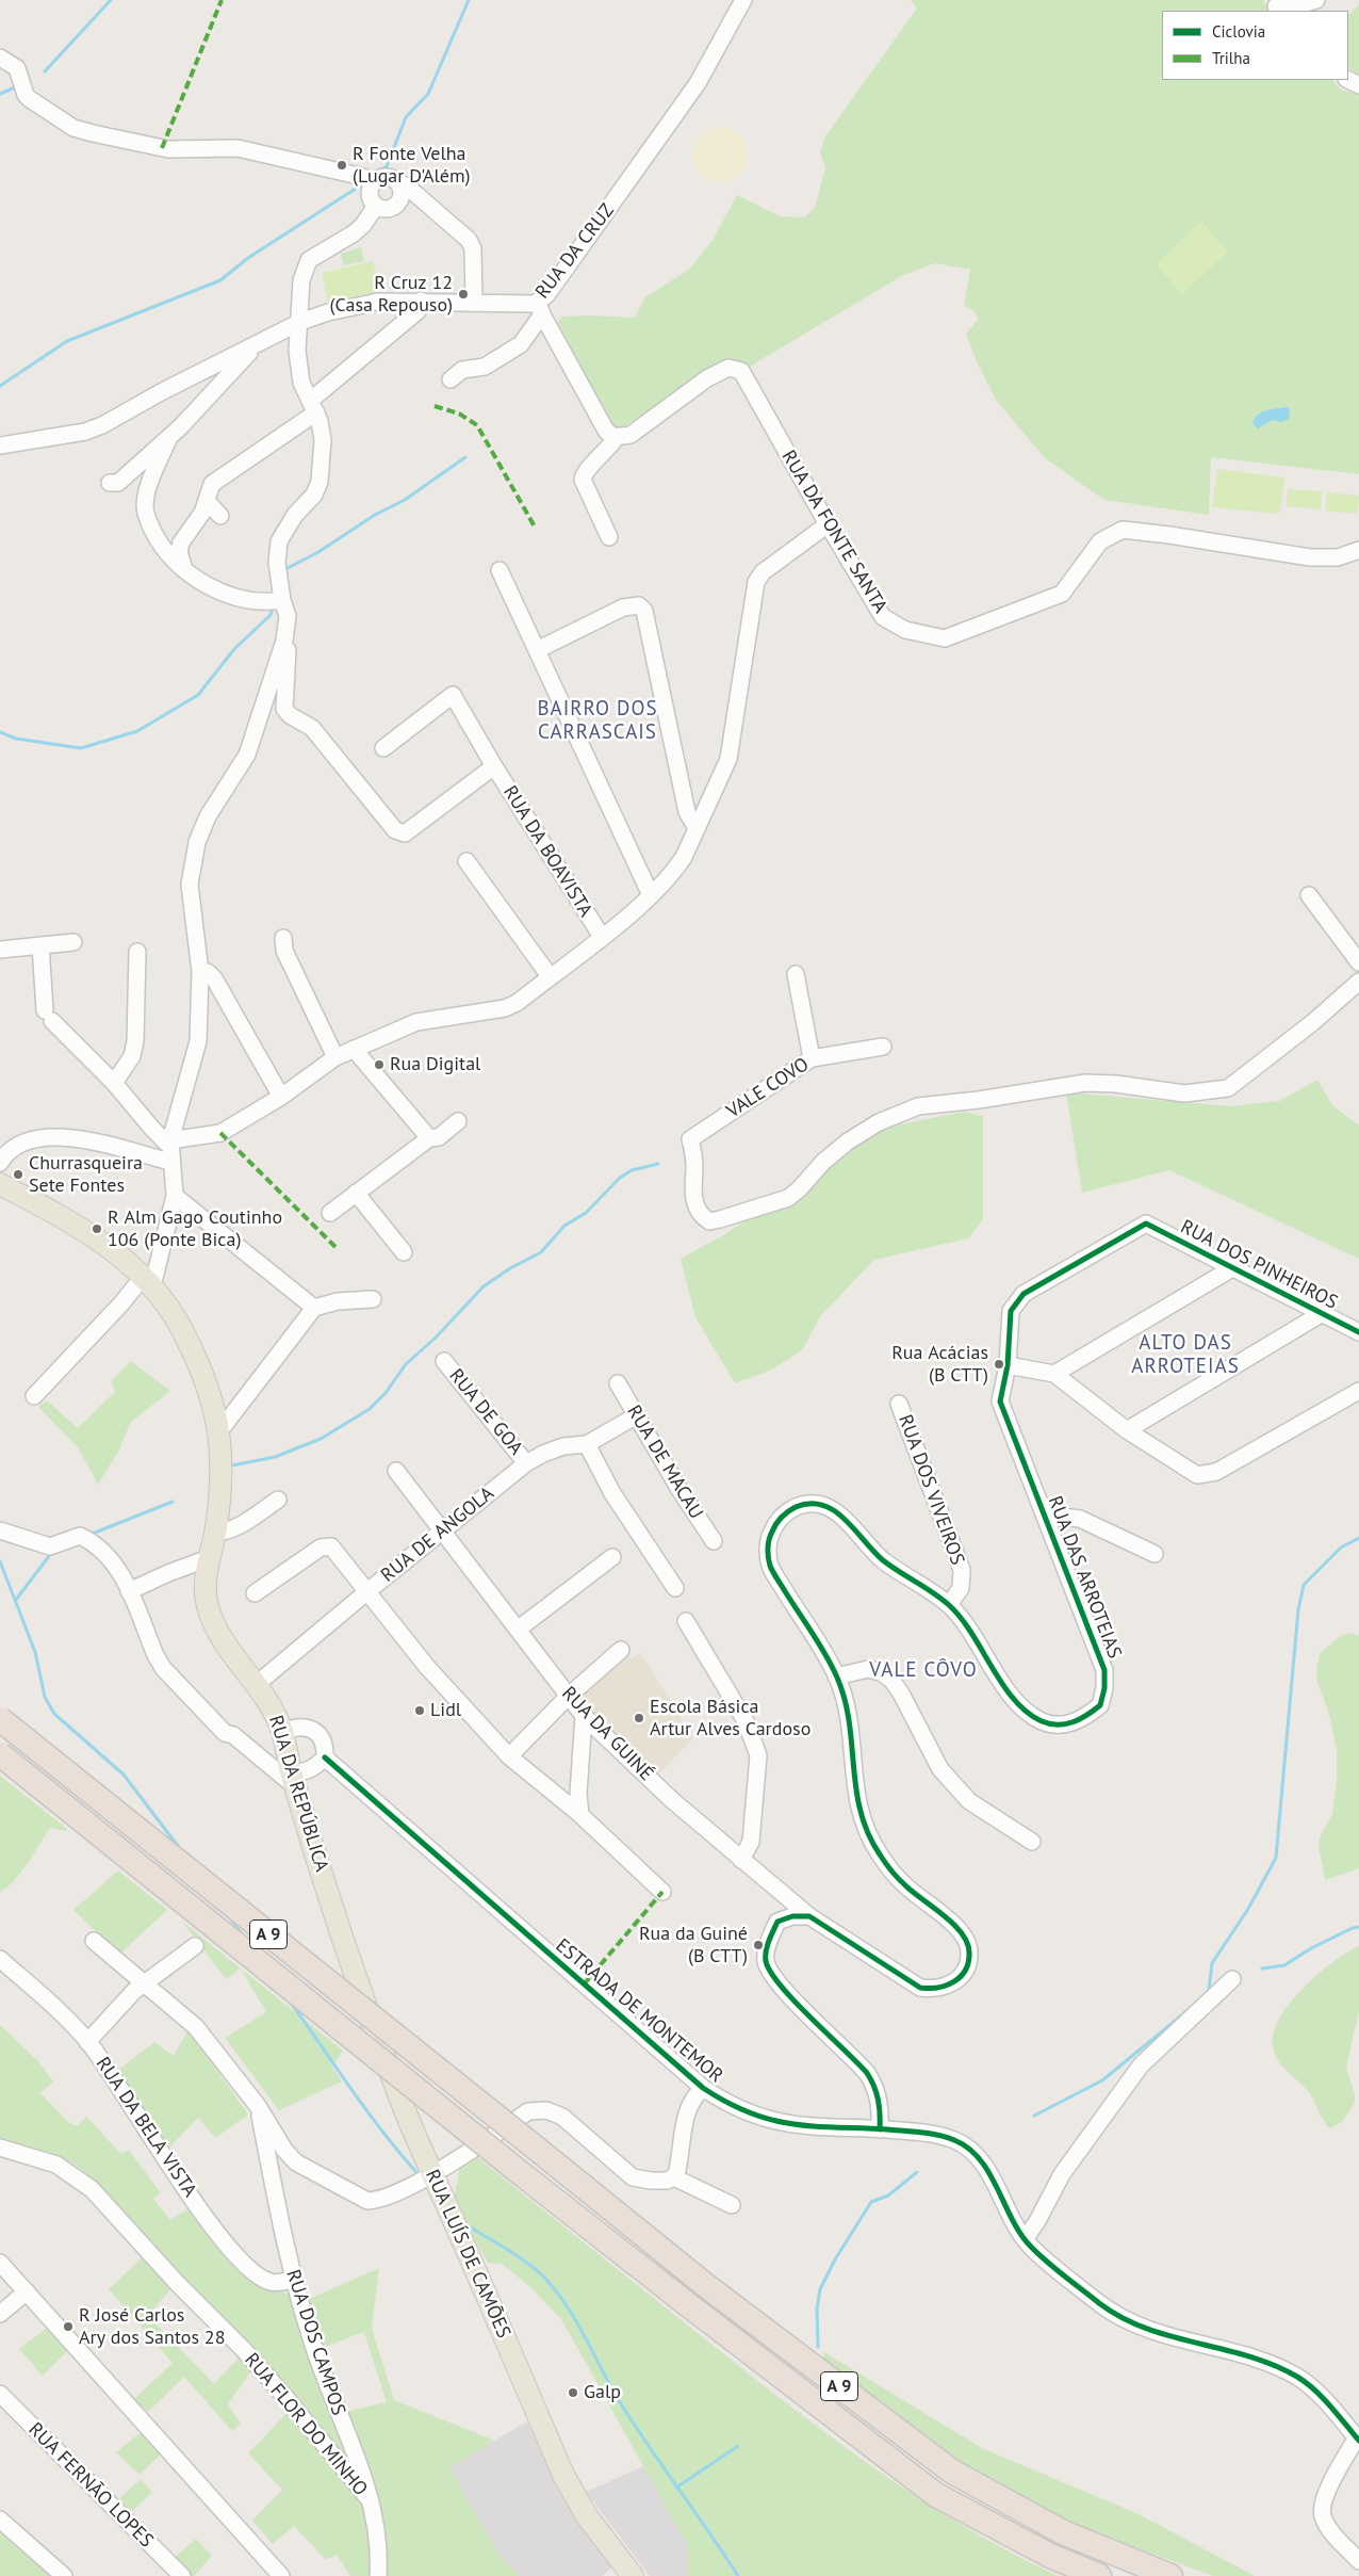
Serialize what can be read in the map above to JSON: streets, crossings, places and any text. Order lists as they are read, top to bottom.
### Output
{
  "streets": {
    "highway": ["A 9"],
    "main road": ["RUA DA REPÚBLICA", "RUA LUÍS DE CAMÕES"],
    "street": [
      "RUA DA CRUZ",
      "RUA DA FONTE SANTA",
      "RUA DA BOAVISTA",
      "VALE COVO",
      "RUA DOS PINHEIROS",
      "RUA DE GOA",
      "RUA DE MACAU",
      "RUA DOS VIVEIROS",
      "RUA DE ANGOLA",
      "RUA DAS ARROTEIAS",
      "RUA DA GUINÉ",
      "ESTRADA DE MONTEMOR",
      "RUA DA BELA VISTA",
      "RUA DOS CAMPOS",
      "RUA FLOR DO MINHO",
      "RUA FERNÃO LOPES"
    ]
  },
  "crossings": [
    ["RUA DOS PINHEIROS", "RUA DAS ARROTEIAS"],
    ["RUA DE GOA", "RUA DE ANGOLA"],
    ["RUA DE MACAU", "RUA DE ANGOLA"],
    ["RUA DOS VIVEIROS", "RUA DAS ARROTEIAS"],
    ["RUA DE ANGOLA", "RUA DA GUINÉ"],
    ["RUA DE ANGOLA", "RUA DA REPÚBLICA"],
    ["RUA DAS ARROTEIAS", "RUA DA GUINÉ"],
    ["RUA DA REPÚBLICA", "RUA LUÍS DE CAMÕES"],
    ["RUA DA BELA VISTA", "RUA DOS CAMPOS"],
    ["RUA DOS CAMPOS", "RUA FLOR DO MINHO"]
  ],
  "districts": ["BAIRRO DOS CARRASCAIS", "ALTO DAS ARROTEIAS", "VALE CÔVO"],
  "places": [
    "R Fonte Velha (Lugar D'Além)",
    "R Cruz 12 (Casa Repouso)",
    "Rua Digital",
    "Churrasqueira Sete Fontes",
    "R Alm Gago Coutinho 106 (Ponte Bica)",
    "Rua Acácias (B CTT)",
    "Lidl",
    "Escola Básica Artur Alves Cardoso",
    "Rua da Guiné (B CTT)",
    "R José Carlos Ary dos Santos 28",
    "Galp"
  ],
  "legend": ["Ciclovia", "Trilha"]
}
